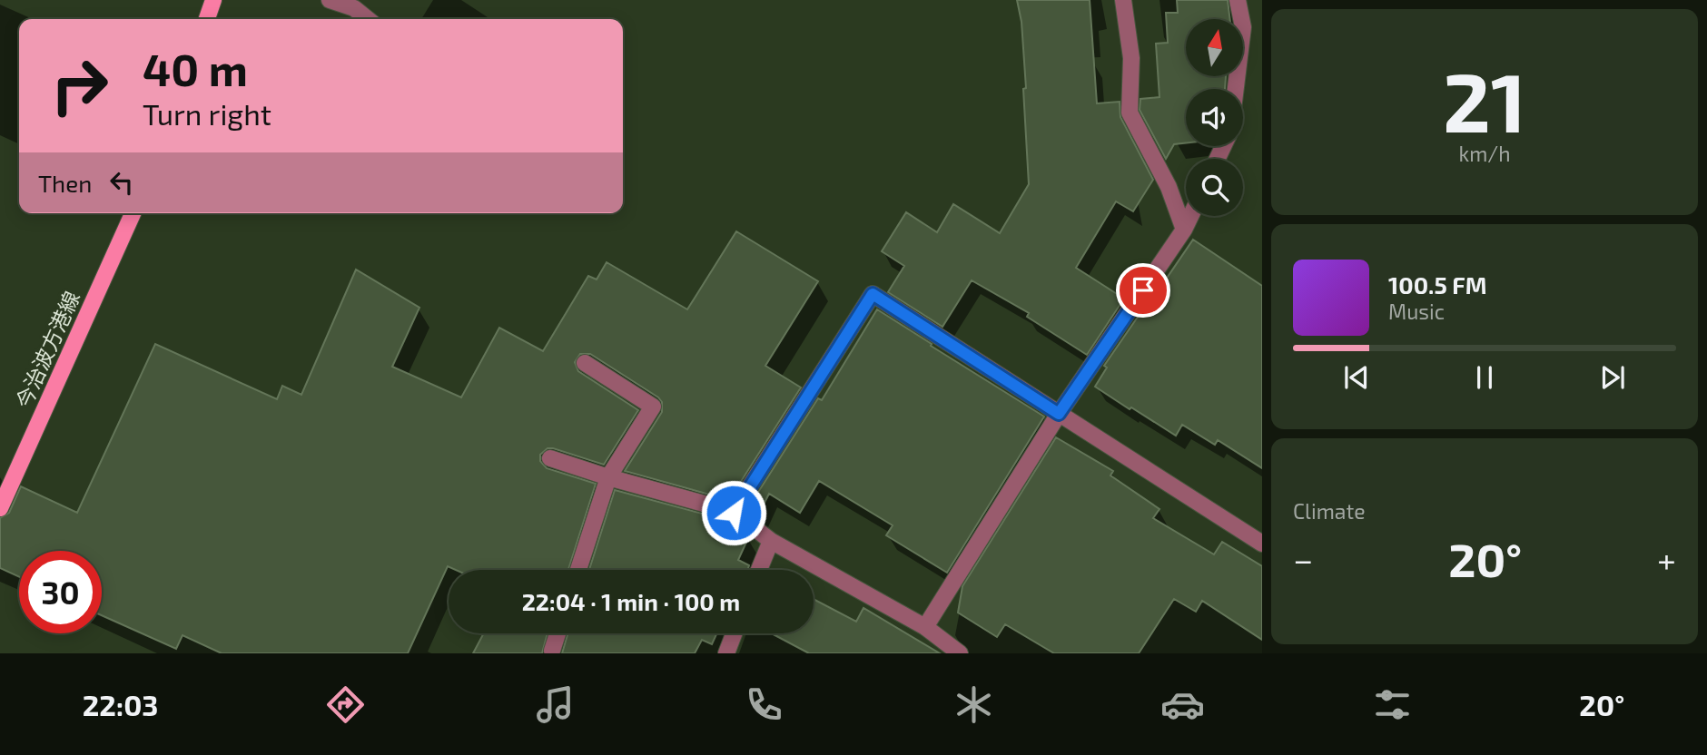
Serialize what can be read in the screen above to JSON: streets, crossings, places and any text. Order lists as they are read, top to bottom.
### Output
{
  "streets": {
    "main road": ["今治波方港線"]
  },
  "north": "top",
  "page": {
    "tile": [
      ["21", "km/h"],
      "Climate"
    ],
    "turn": ["40 m", "Turn right"],
    "then": "Then",
    "song": ["100.5 FM", "Music"],
    "heat": ["−", "20°", "+"],
    "limit": "30",
    "trip": "22:04 · 1 min · 100 m",
    "tabs": ["22:03", "20°"]
  }
}
